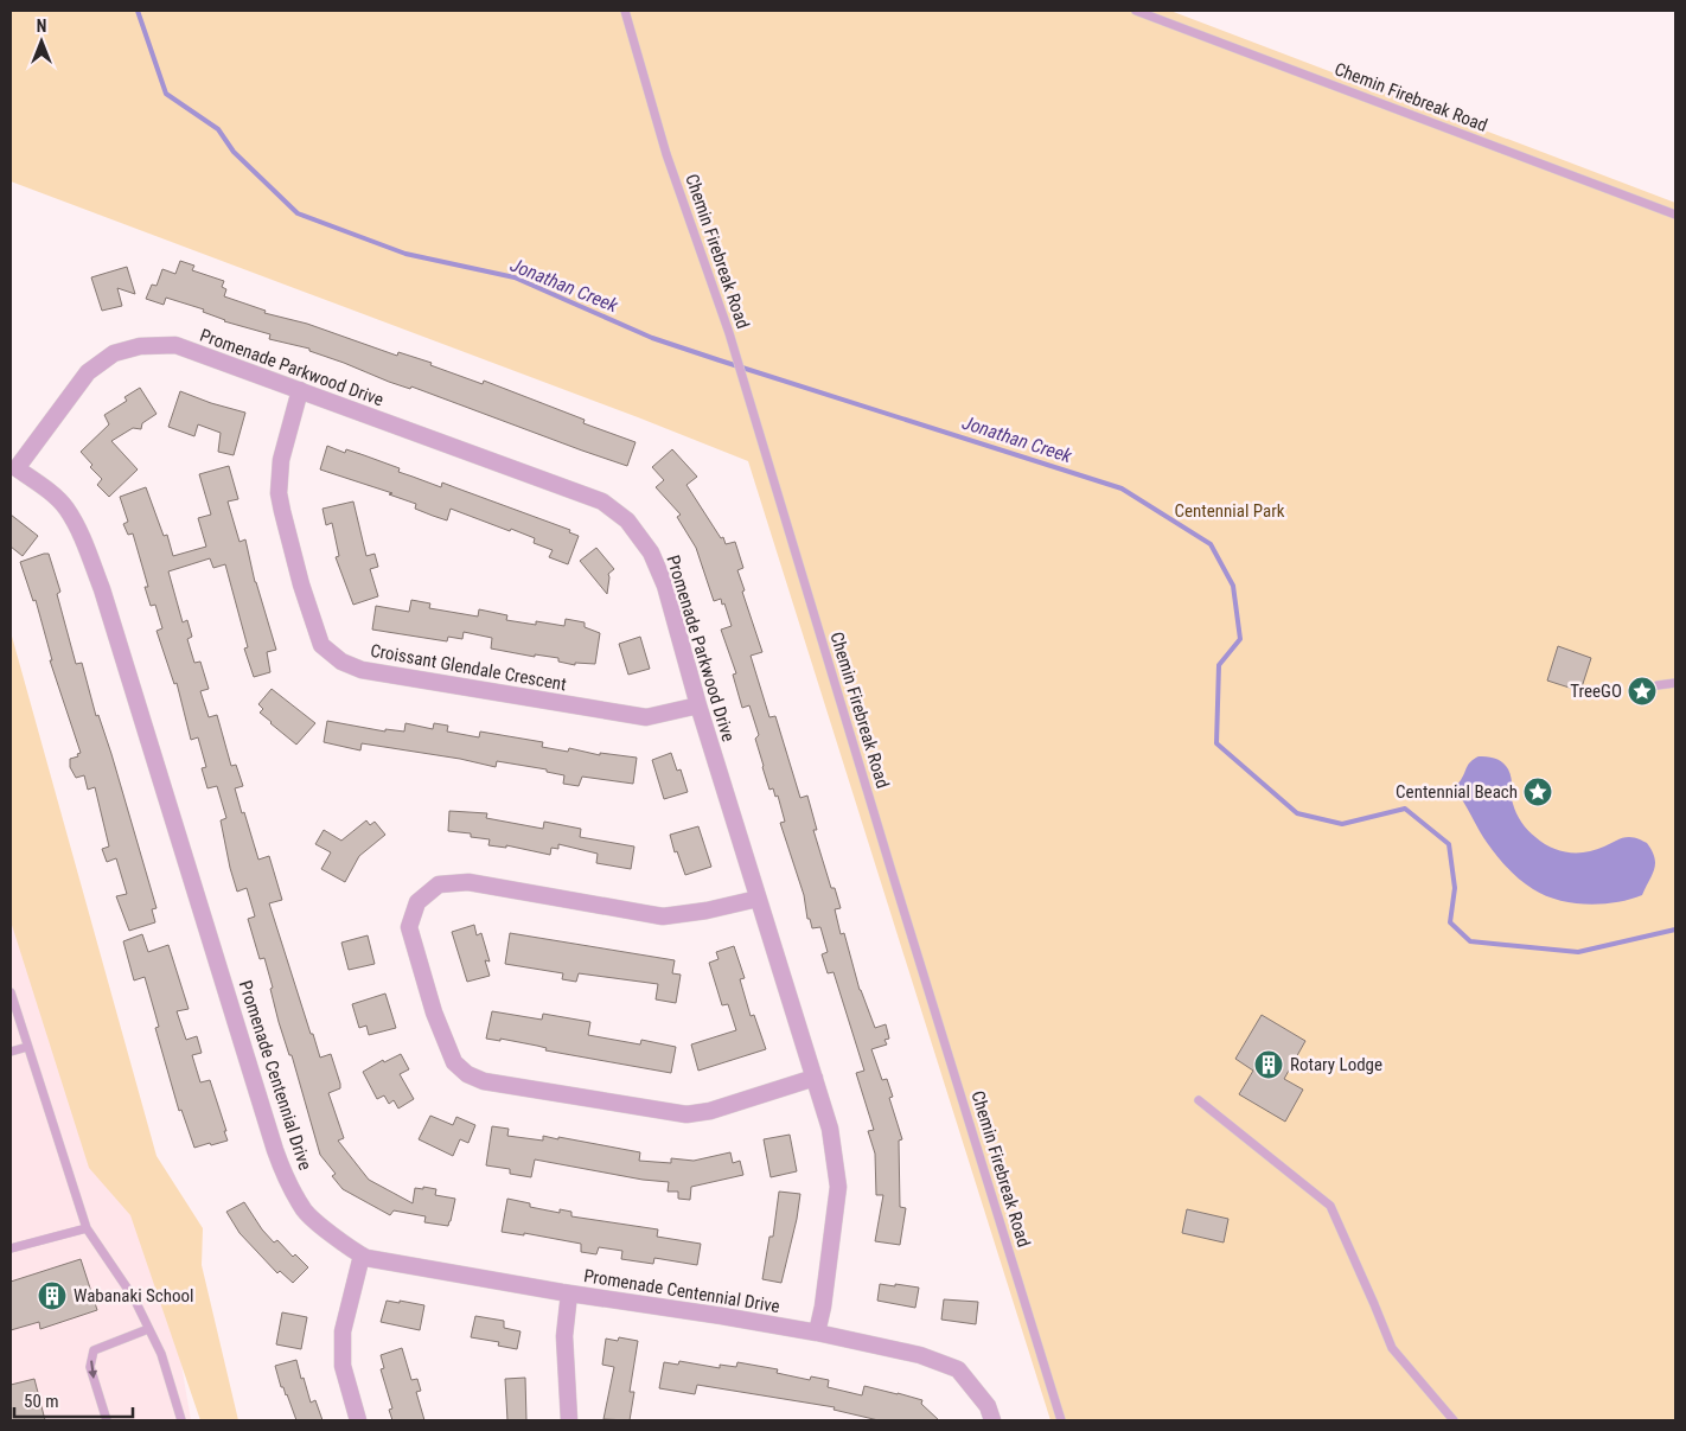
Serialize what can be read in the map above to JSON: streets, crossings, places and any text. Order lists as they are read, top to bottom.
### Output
{
  "streets": {
    "street": ["Promenade Parkwood Drive", "Croissant Glendale Crescent", "Promenade Centennial Drive"],
    "lane": ["Chemin Firebreak Road"]
  },
  "crossings": [
    ["Promenade Parkwood Drive", "Croissant Glendale Crescent"],
    ["Promenade Parkwood Drive", "Promenade Centennial Drive"]
  ],
  "water": ["Jonathan Creek"],
  "parks": ["Centennial Park"],
  "places": {
    "place": ["TreeGO", "Centennial Beach"],
    "building": ["Rotary Lodge", "Wabanaki School"]
  },
  "scale_bar": "50 m",
  "north": "top"
}
